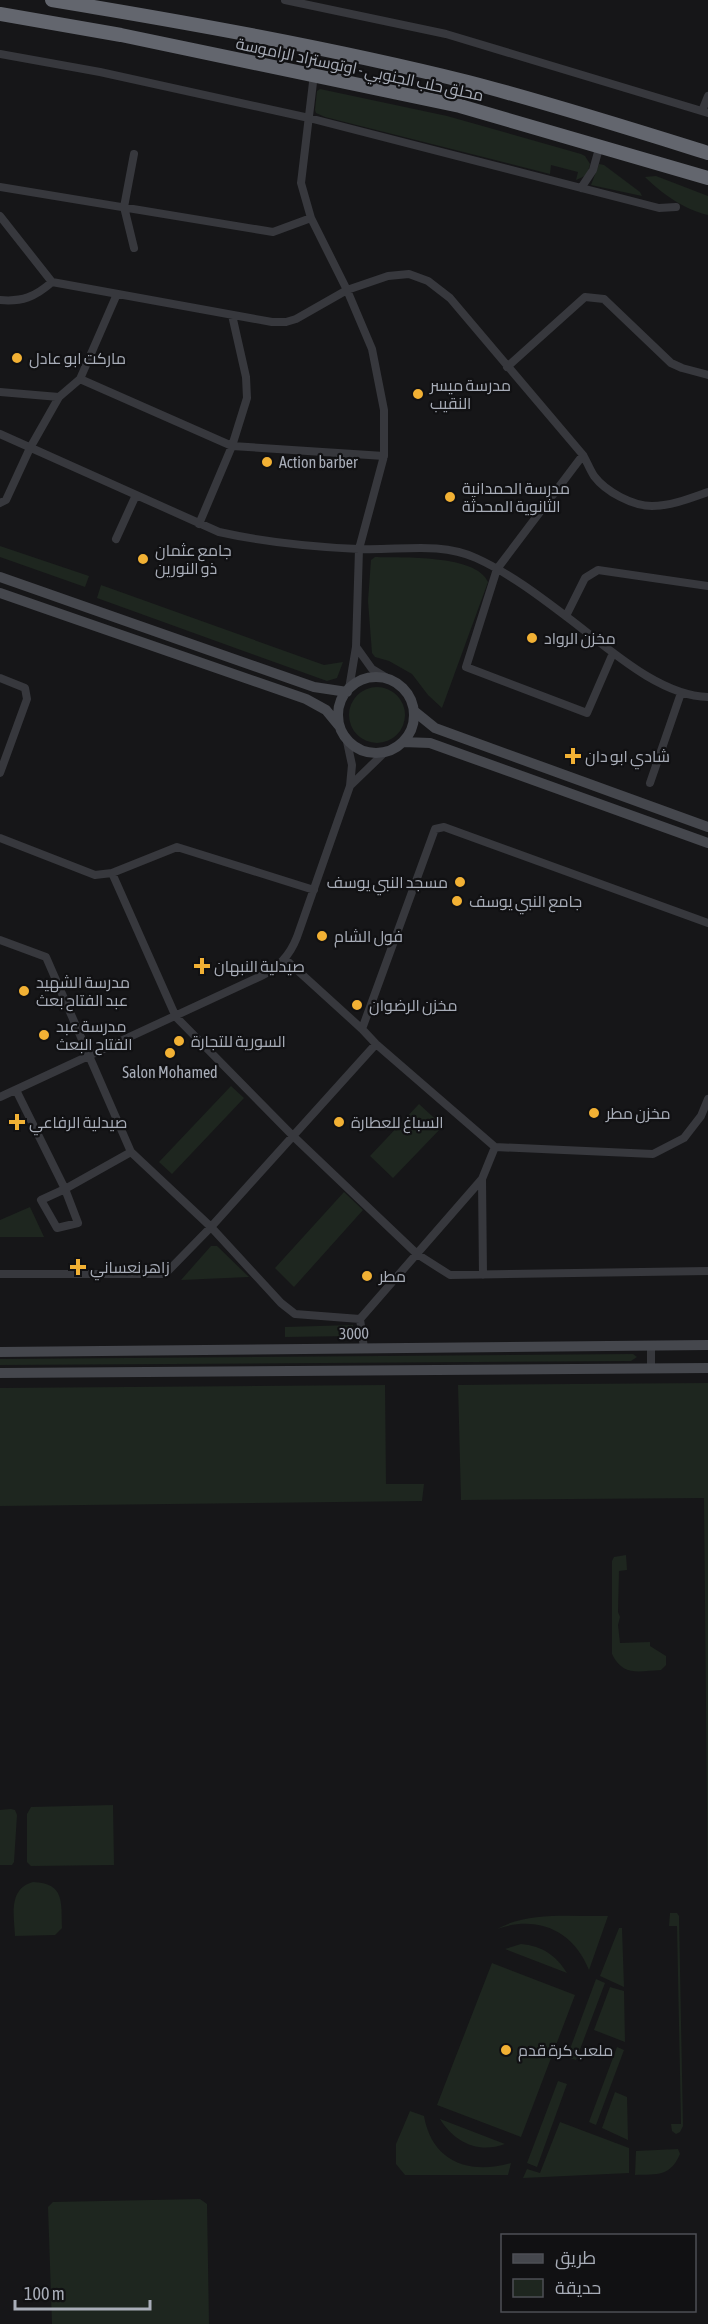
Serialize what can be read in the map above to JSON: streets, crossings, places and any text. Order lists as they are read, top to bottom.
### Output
{
  "streets": {
    "highway": ["محلق حلب الجنوبي - اوتوستراد الراموسة"],
    "street": ["3000"]
  },
  "places": {
    "other": [
      "ماركت ابو عادل",
      "مدرسة ميسر النقيب",
      "Action barber",
      "مدرسة الحمدانية الثانوية المحدثة",
      "جامع عثمان ذو النورين",
      "مخزن الرواد",
      "مسجد النبي يوسف",
      "جامع النبي يوسف",
      "فول الشام",
      "مدرسة الشهيد عبد الفتاح بعث",
      "مخزن الرضوان",
      "مدرسة عبد الفتاح البعث",
      "السورية للتجارة",
      "Salon Mohamed",
      "مخزن مطر",
      "السباغ للعطارة",
      "مطر",
      "ملعب كرة قدم"
    ],
    "health": [
      "شادي ابو دان",
      "صيدلية النبهان",
      "صيدلية الرفاعي",
      "زاهر نعساني"
    ]
  },
  "legend": ["طريق", "حديقة"],
  "scale_bar": "100 m"
}
